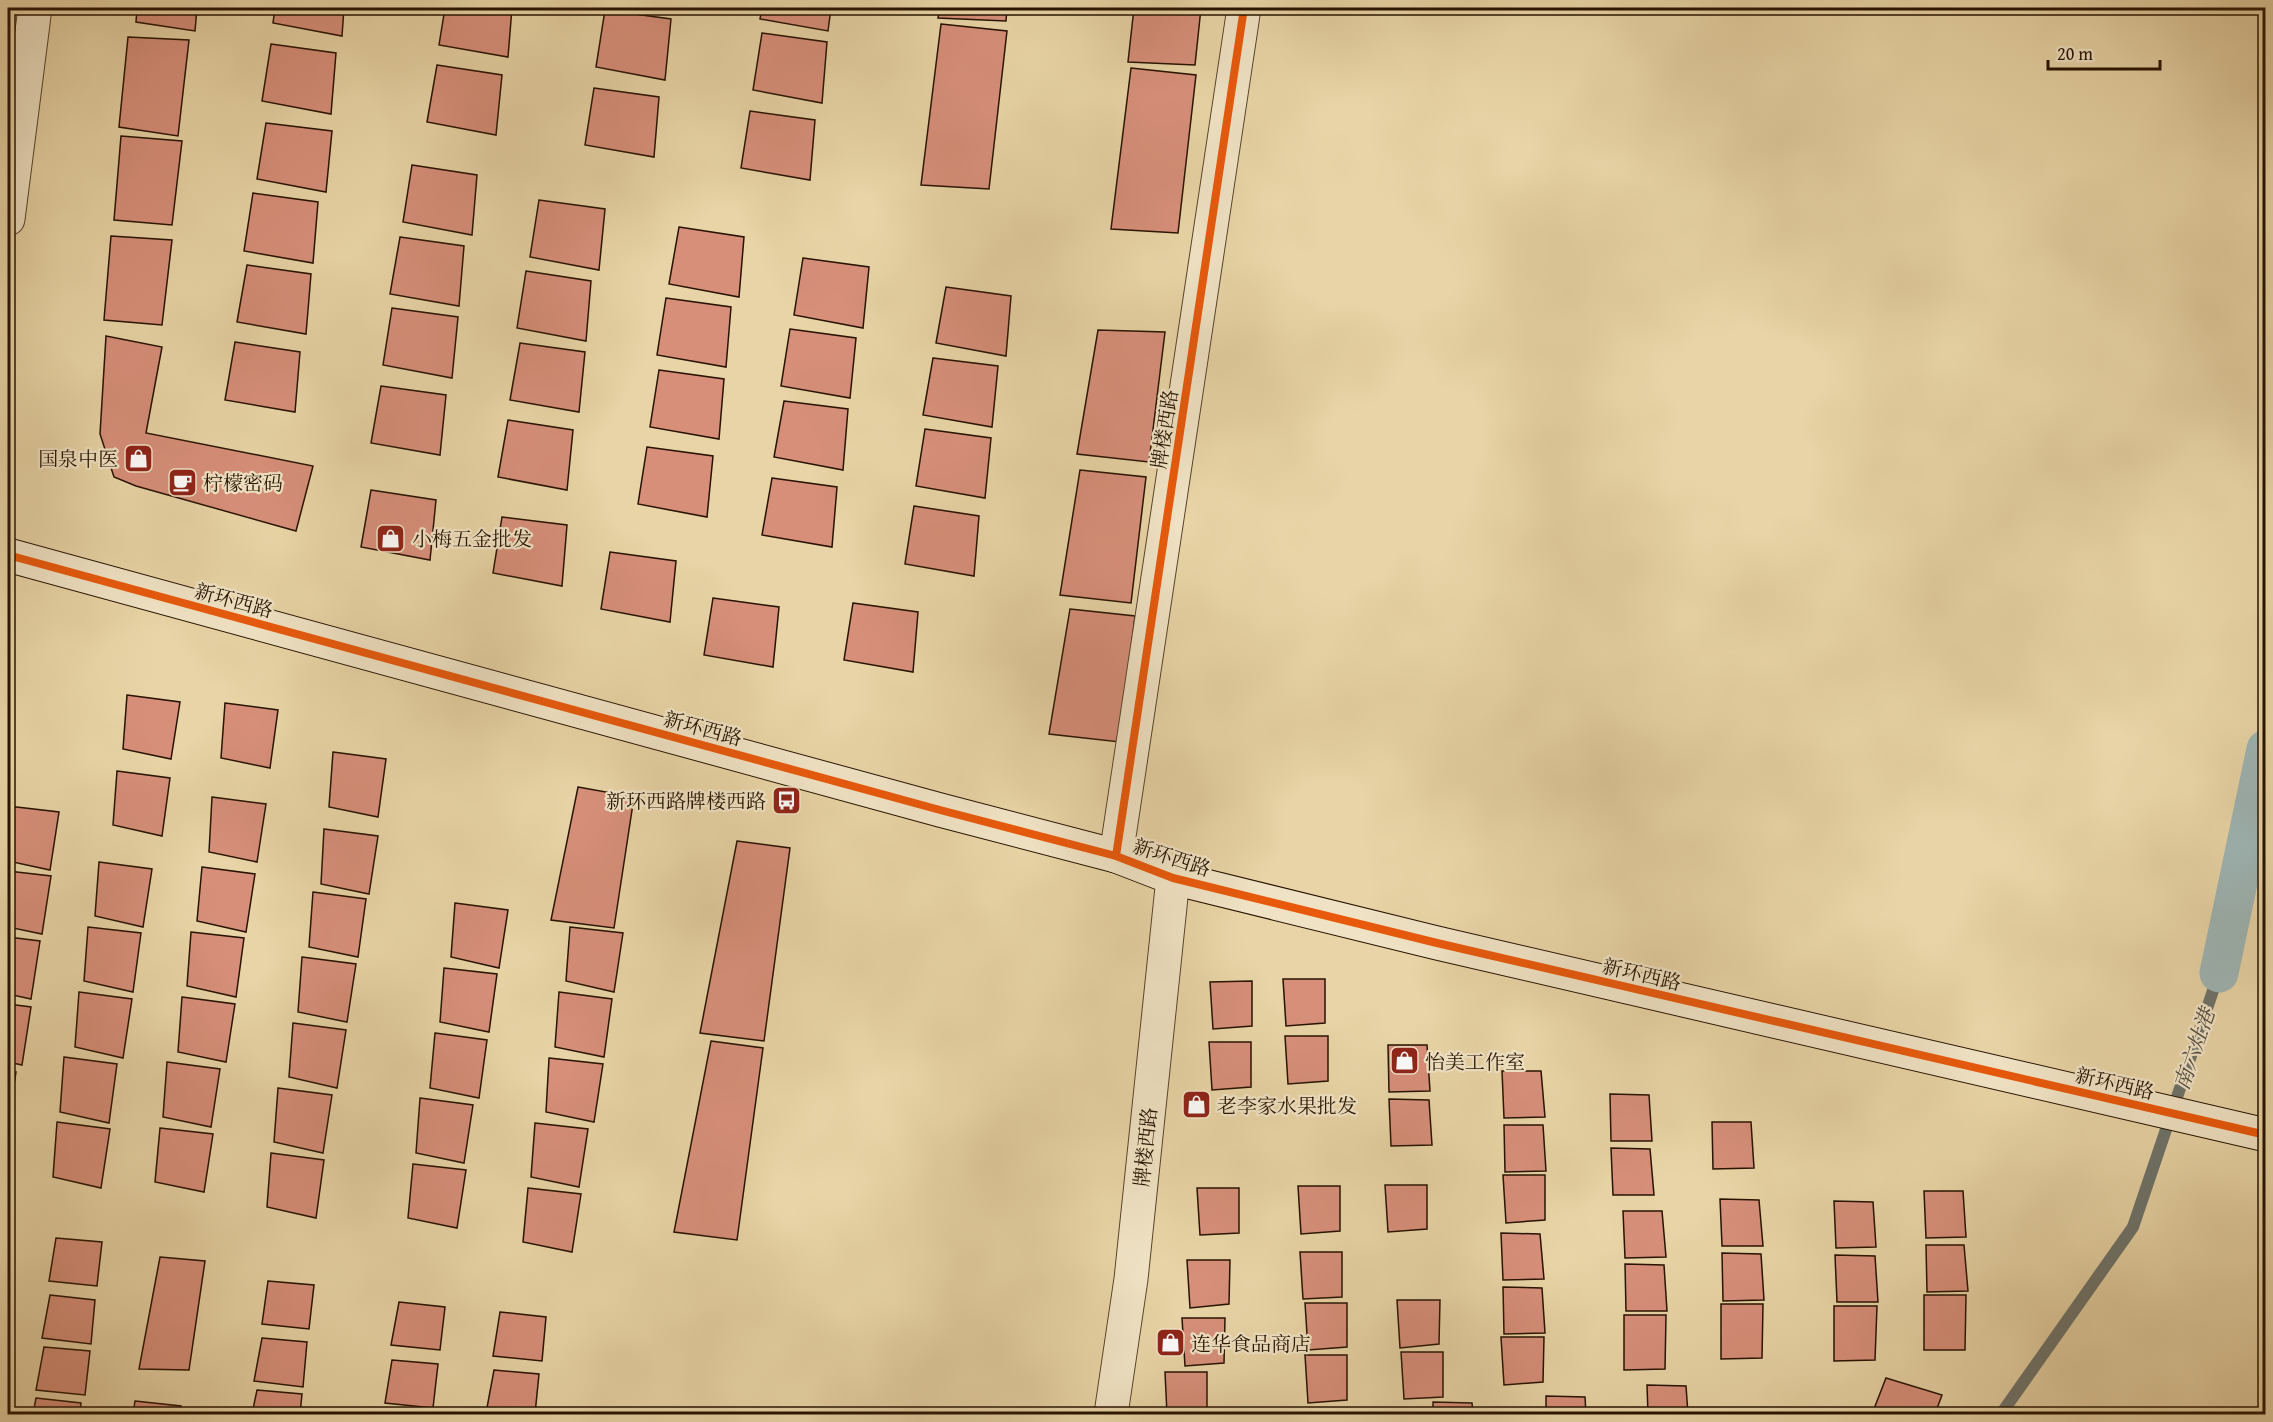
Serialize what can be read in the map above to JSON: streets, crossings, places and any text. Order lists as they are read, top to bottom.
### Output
{
  "streets": {
    "street": ["牌楼西路", "新环西路"]
  },
  "crossings": [
    ["牌楼西路", "新环西路"]
  ],
  "water": ["南六灶港"],
  "places": {
    "shop": [
      "国泉中医",
      "小梅五金批发",
      "怡美工作室",
      "老李家水果批发",
      "连华食品商店"
    ],
    "cafe": ["柠檬密码"],
    "bus stop": ["新环西路牌楼西路"]
  },
  "scale_bar": "20 m"
}
